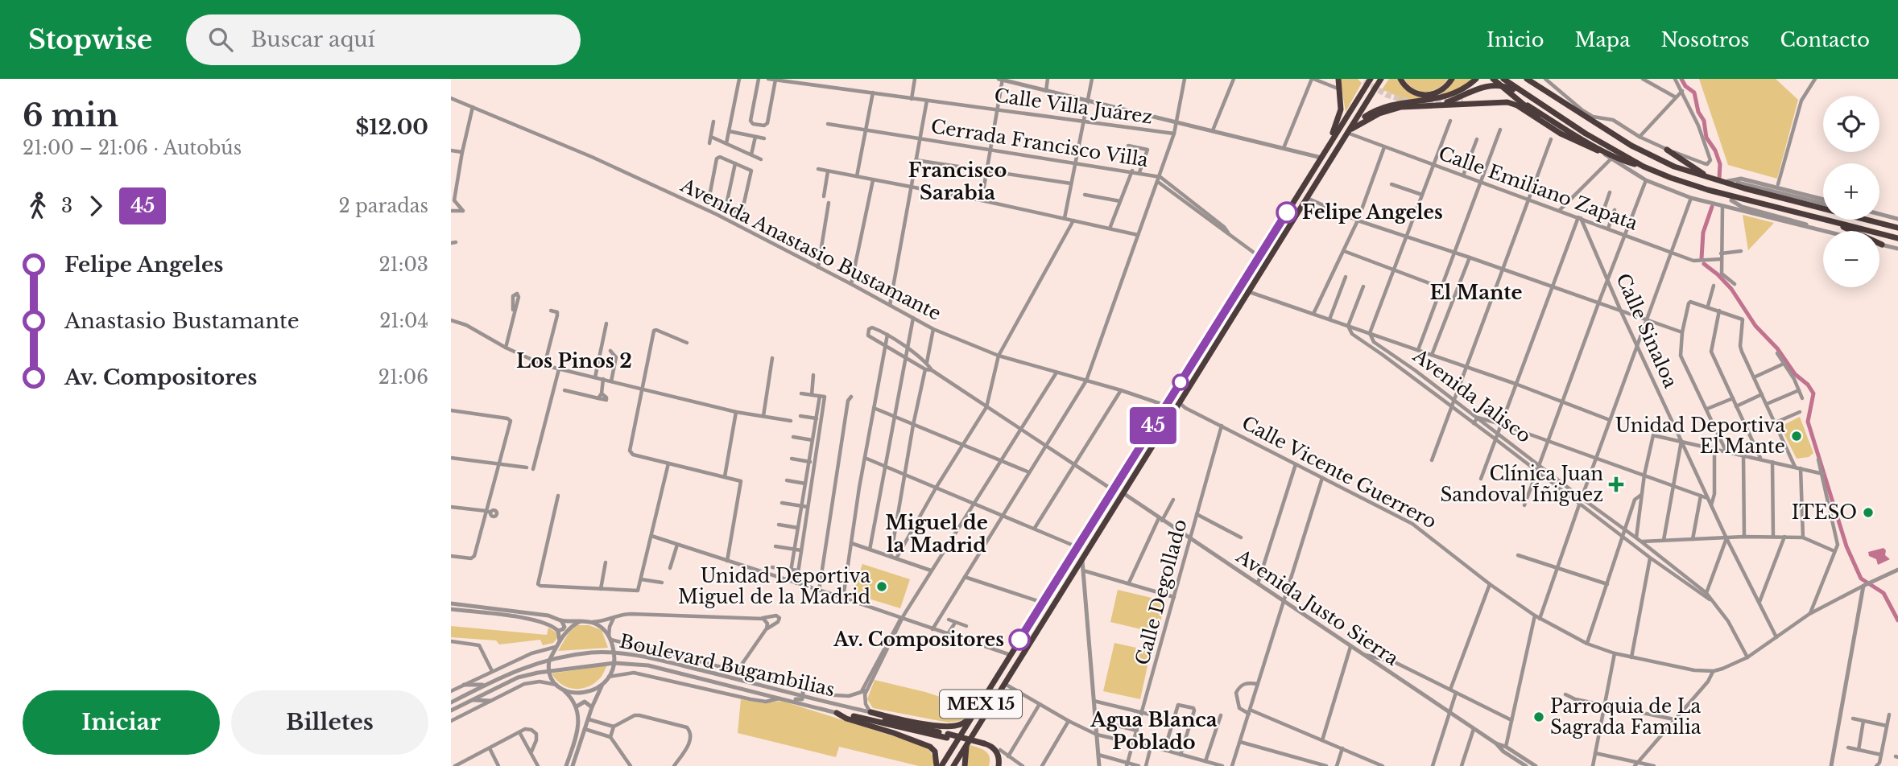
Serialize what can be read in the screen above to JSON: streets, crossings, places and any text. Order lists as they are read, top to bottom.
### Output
{
  "streets": {
    "highway": ["MEX 15"],
    "street": [
      "Calle Villa Juárez",
      "Cerrada Francisco Villa",
      "Calle Emiliano Zapata",
      "Avenida Anastasio Bustamante",
      "Calle Sinaloa",
      "Avenida Jalisco",
      "Calle Vicente Guerrero",
      "Calle Degollado",
      "Avenida Justo Sierra",
      "Boulevard Bugambilias"
    ]
  },
  "crossings": [
    ["Cerrada Francisco Villa", "MEX 15"],
    ["Calle Emiliano Zapata", "Calle Sinaloa"],
    ["Calle Emiliano Zapata", "MEX 15"],
    ["Avenida Anastasio Bustamante", "MEX 15"],
    ["Calle Sinaloa", "Calle Vicente Guerrero"],
    ["Avenida Jalisco", "Calle Vicente Guerrero"],
    ["Avenida Jalisco", "MEX 15"],
    ["Calle Vicente Guerrero", "Calle Degollado"],
    ["Calle Vicente Guerrero", "MEX 15"],
    ["Calle Degollado", "Avenida Justo Sierra"],
    ["Avenida Justo Sierra", "MEX 15"]
  ],
  "districts": [
    "Francisco Sarabia",
    "El Mante",
    "Los Pinos 2",
    "Miguel de la Madrid",
    "Agua Blanca Poblado"
  ],
  "places": {
    "other": [
      "Felipe Angeles",
      "Unidad Deportiva El Mante",
      "ITESO",
      "Unidad Deportiva Miguel de la Madrid",
      "Av. Compositores",
      "Parroquia de La Sagrada Familia"
    ],
    "health": ["Clínica Juan Sandoval Íñiguez"]
  },
  "lines": ["bus line 45"],
  "page": {
    "header": "Stopwise",
    "search": "Buscar aquí",
    "nav": [
      "Inicio",
      "Mapa",
      "Nosotros",
      "Contacto"
    ],
    "heading": ["6 min", "21:00 – 21:06 · Autobús", "$12.00"],
    "on_map": "45",
    "map_buttons": ["+", "−"],
    "legs": ["3", "45", "2 paradas"],
    "list": [
      {
        "name": "Felipe Angeles",
        "value": "21:03"
      },
      {
        "name": "Anastasio Bustamante",
        "value": "21:04"
      },
      {
        "name": "Av. Compositores",
        "value": "21:06"
      }
    ],
    "buttons": ["Iniciar", "Billetes"]
  }
}
